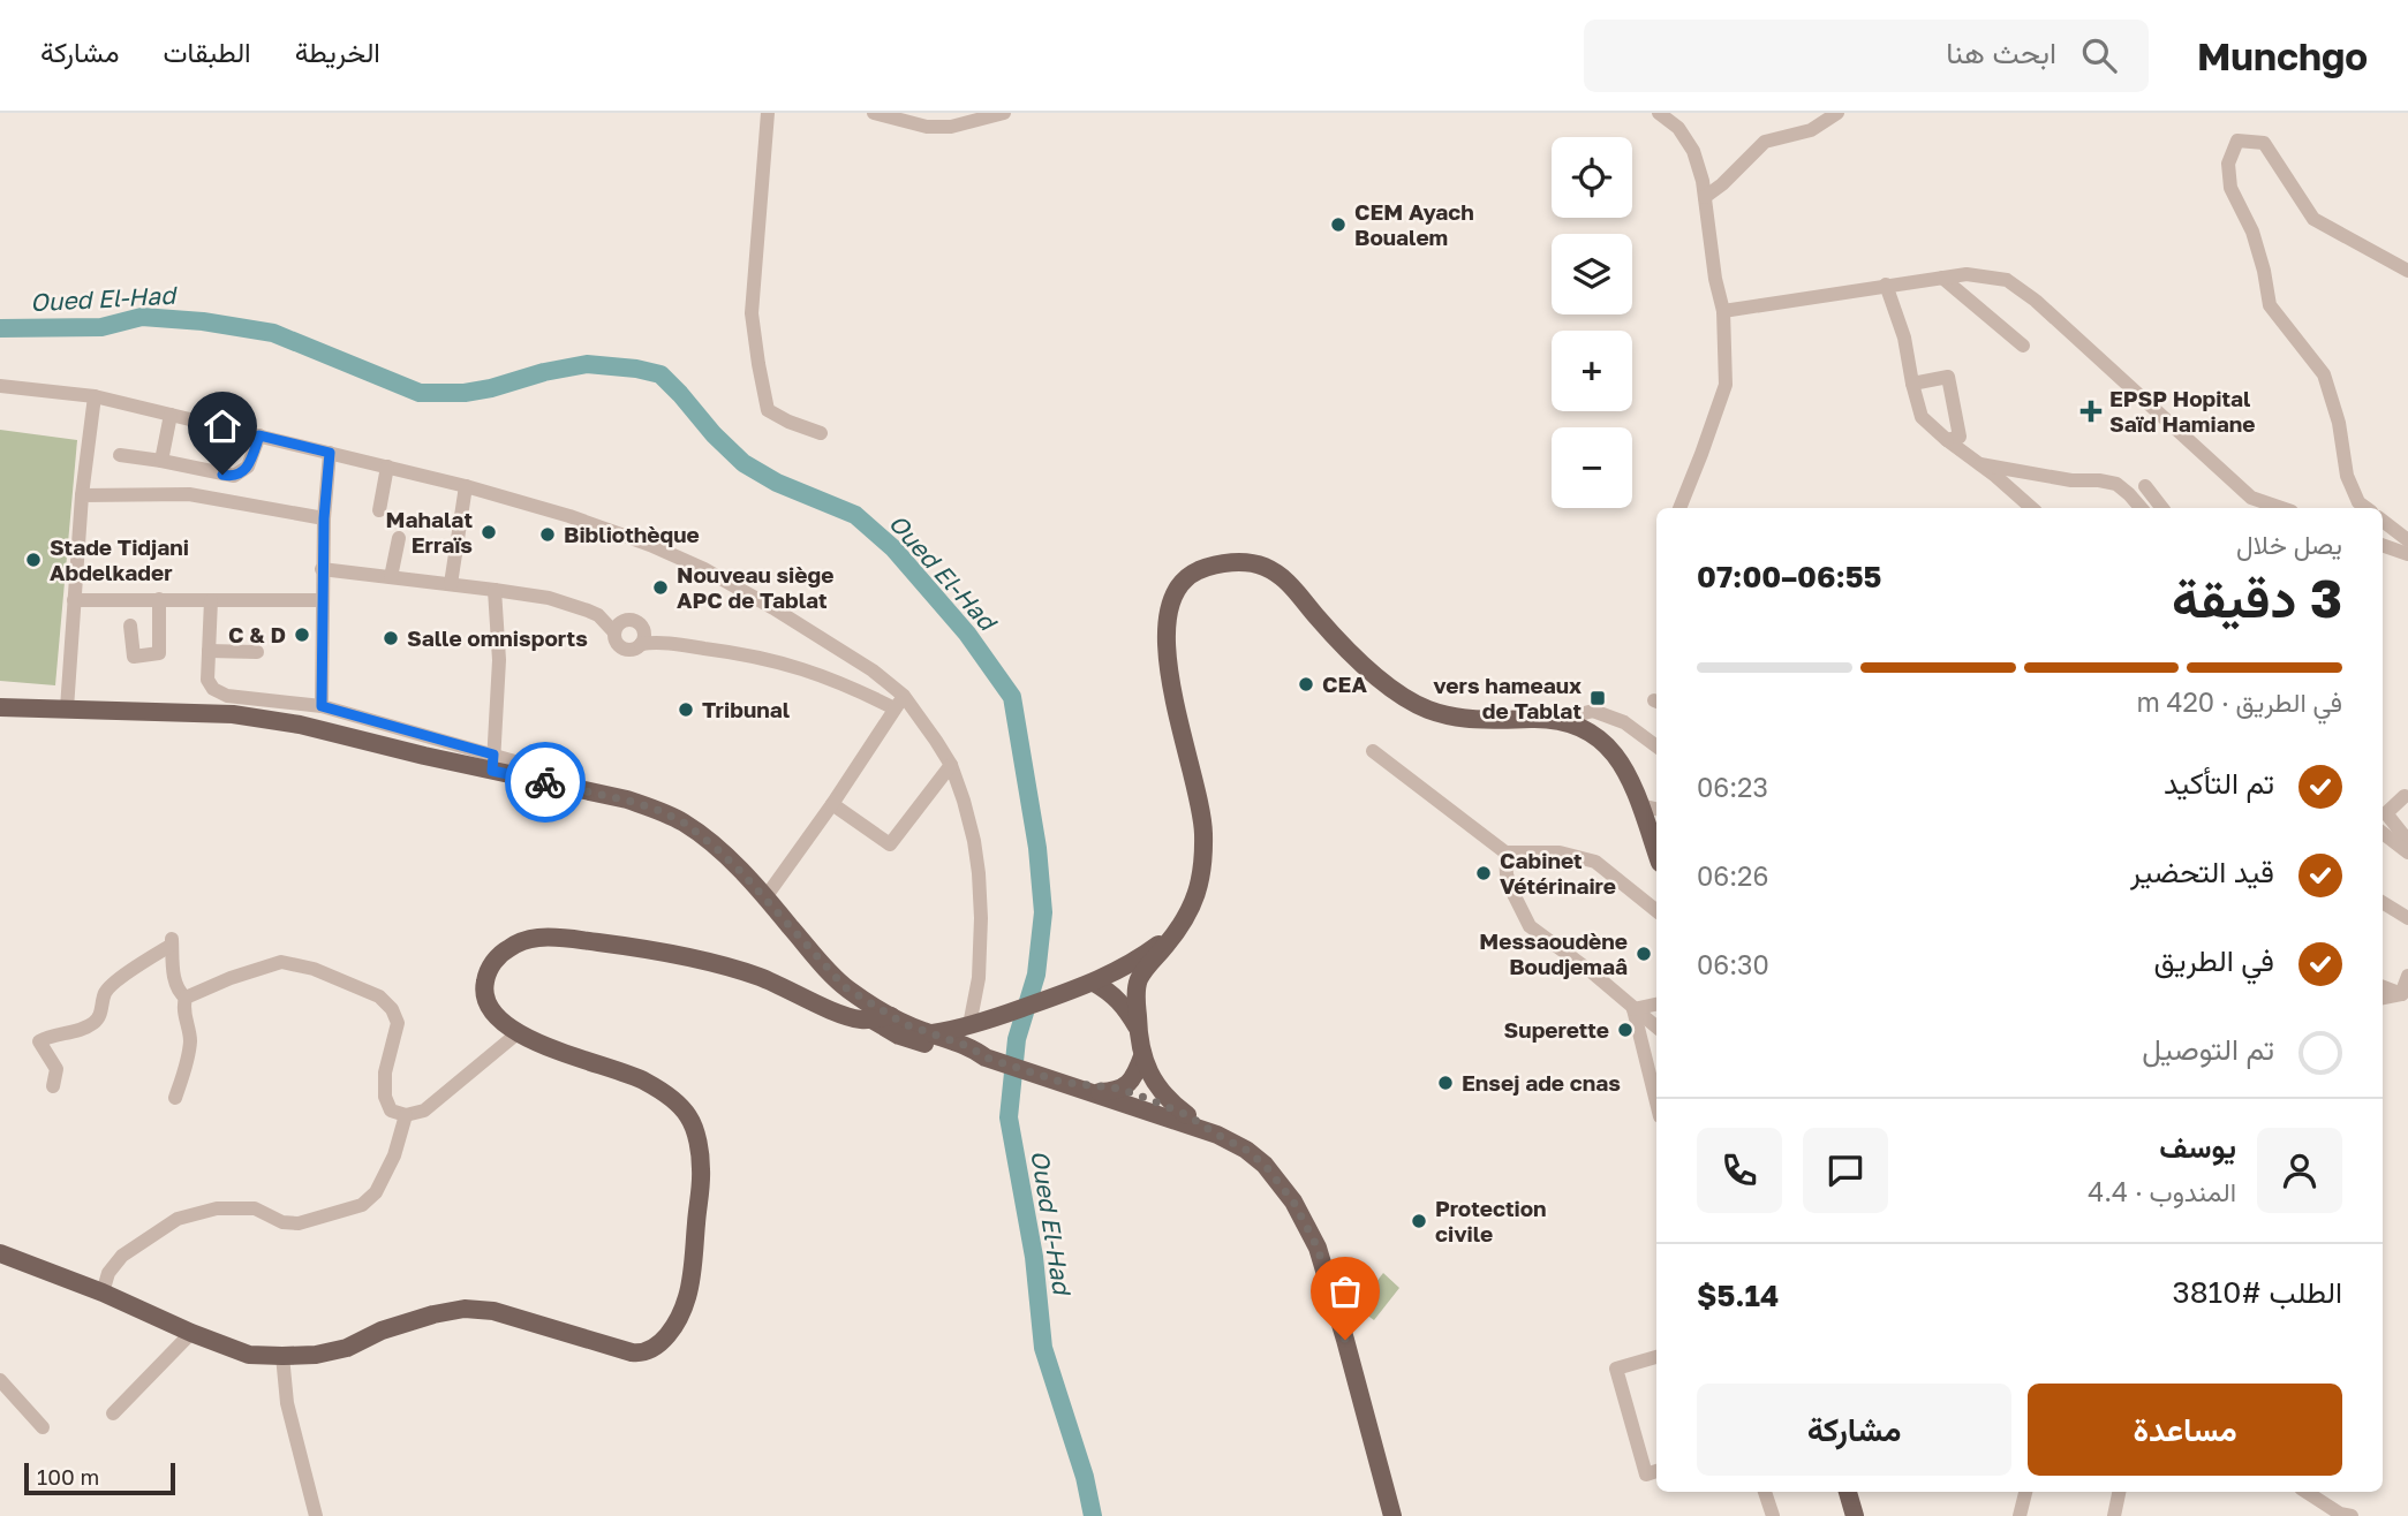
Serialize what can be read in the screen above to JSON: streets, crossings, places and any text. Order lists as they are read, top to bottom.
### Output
{
  "water": ["Oued El-Had"],
  "places": {
    "other": [
      "CEM Ayach Boualem",
      "Mahalat Erraïs",
      "Bibliothèque",
      "Stade Tidjani Abdelkader",
      "Nouveau siège APC de Tablat",
      "C & D",
      "Salle omnisports",
      "CEA",
      "Tribunal",
      "Cabinet Vétérinaire",
      "Messaoudène Boudjemaâ",
      "Superette",
      "Ensej ade cnas",
      "Protection civile"
    ],
    "health": ["EPSP Hopital Saïd Hamiane"],
    "transit": ["vers hameaux de Tablat"]
  },
  "scale_bar": "100 m",
  "page": {
    "header": "Munchgo",
    "search": "ابحث هنا",
    "nav": ["الخريطة", "الطبقات", "مشاركة"],
    "map_buttons": ["+", "−"],
    "heading": ["3 دقيقة", "يصل خلال", "06:55–07:00"],
    "panel": [
      "يوسف",
      "المندوب · 4.4",
      "الطلب #3810",
      "$5.14"
    ],
    "bar": "في الطريق · 420 m",
    "list": [
      ["تم التأكيد", "06:23"],
      ["قيد التحضير", "06:26"],
      ["في الطريق", "06:30"],
      "تم التوصيل"
    ],
    "buttons": ["مساعدة", "مشاركة"],
    "scale": "100 m"
  }
}
